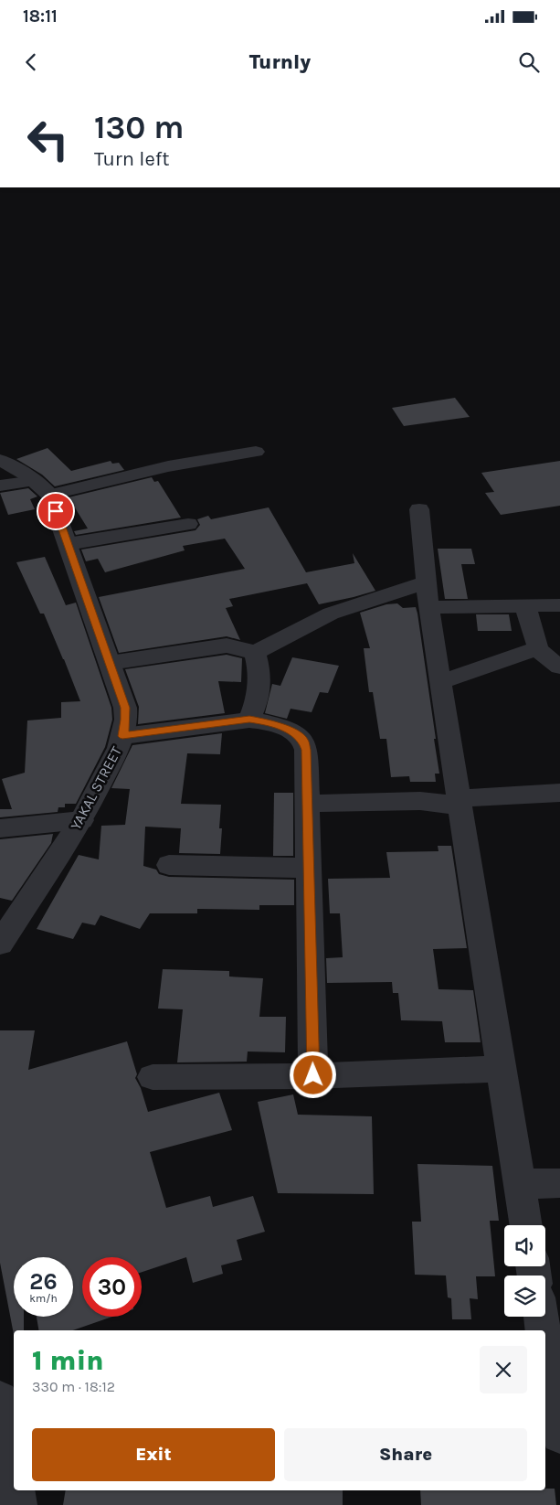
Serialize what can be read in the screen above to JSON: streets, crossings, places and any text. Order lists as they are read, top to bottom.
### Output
{
  "streets": {
    "street": ["YAKAL STREET"]
  },
  "page": {
    "status": "18:11",
    "header": "Turnly",
    "turn": ["130 m", "Turn left"],
    "speed": "26 km/h",
    "limit": "30",
    "heading": ["1 min", "330 m · 18:12"],
    "buttons": ["Exit", "Share"]
  }
}
